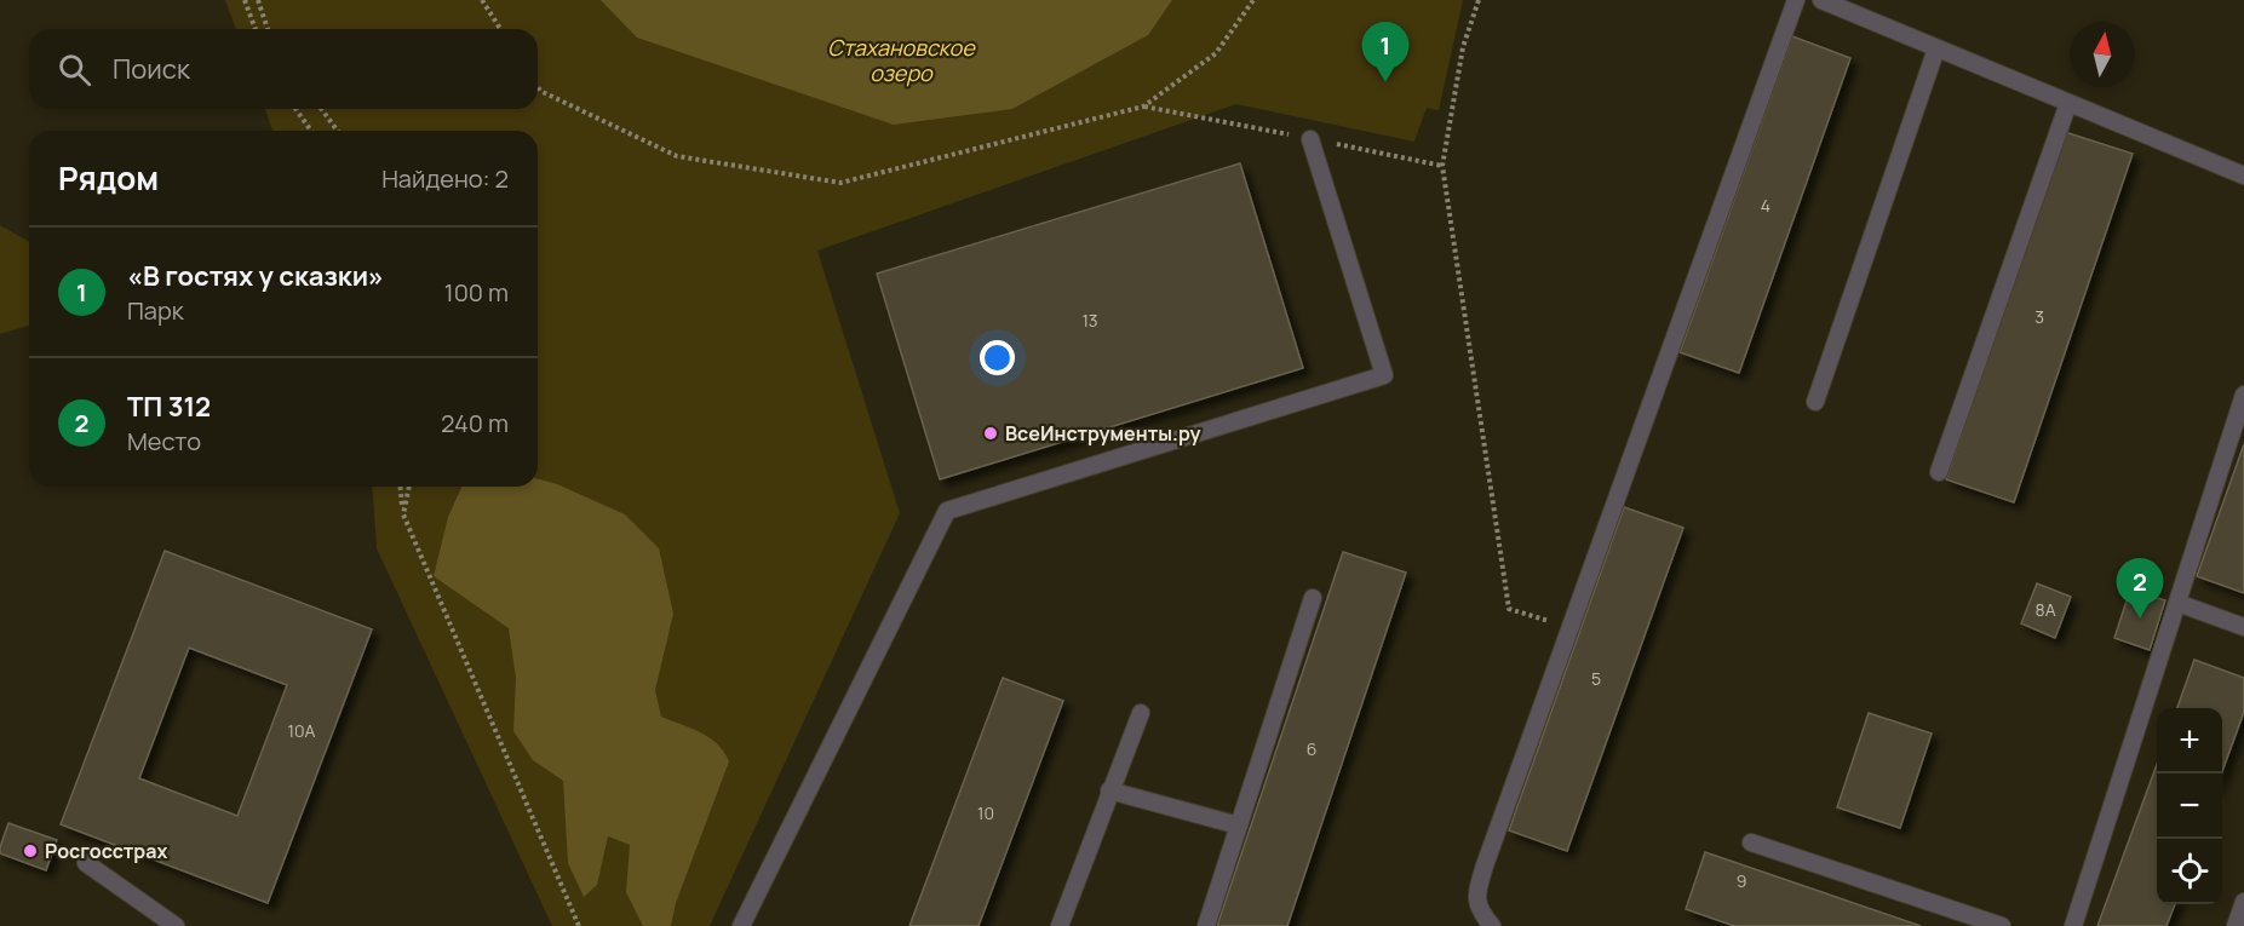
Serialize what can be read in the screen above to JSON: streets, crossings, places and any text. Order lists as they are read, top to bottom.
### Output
{
  "water": ["Стахановское озеро"],
  "places": ["ВсеИнструменты.ру", "Росгосстрах"],
  "house_numbers": [
    "4",
    "3",
    "13",
    "8А",
    "5",
    "10А",
    "6",
    "10",
    "9"
  ],
  "north": "top",
  "page": {
    "pins": ["1", "2"],
    "search": "Поиск",
    "heading": ["Рядом", "Найдено: 2"],
    "list": [
      {
        "mark": "1",
        "name": "«В гостях у сказки»",
        "note": "Парк",
        "value": "100 m"
      },
      {
        "mark": "2",
        "name": "ТП 312",
        "note": "Место",
        "value": "240 m"
      }
    ],
    "map_buttons": ["+", "−"]
  }
}
